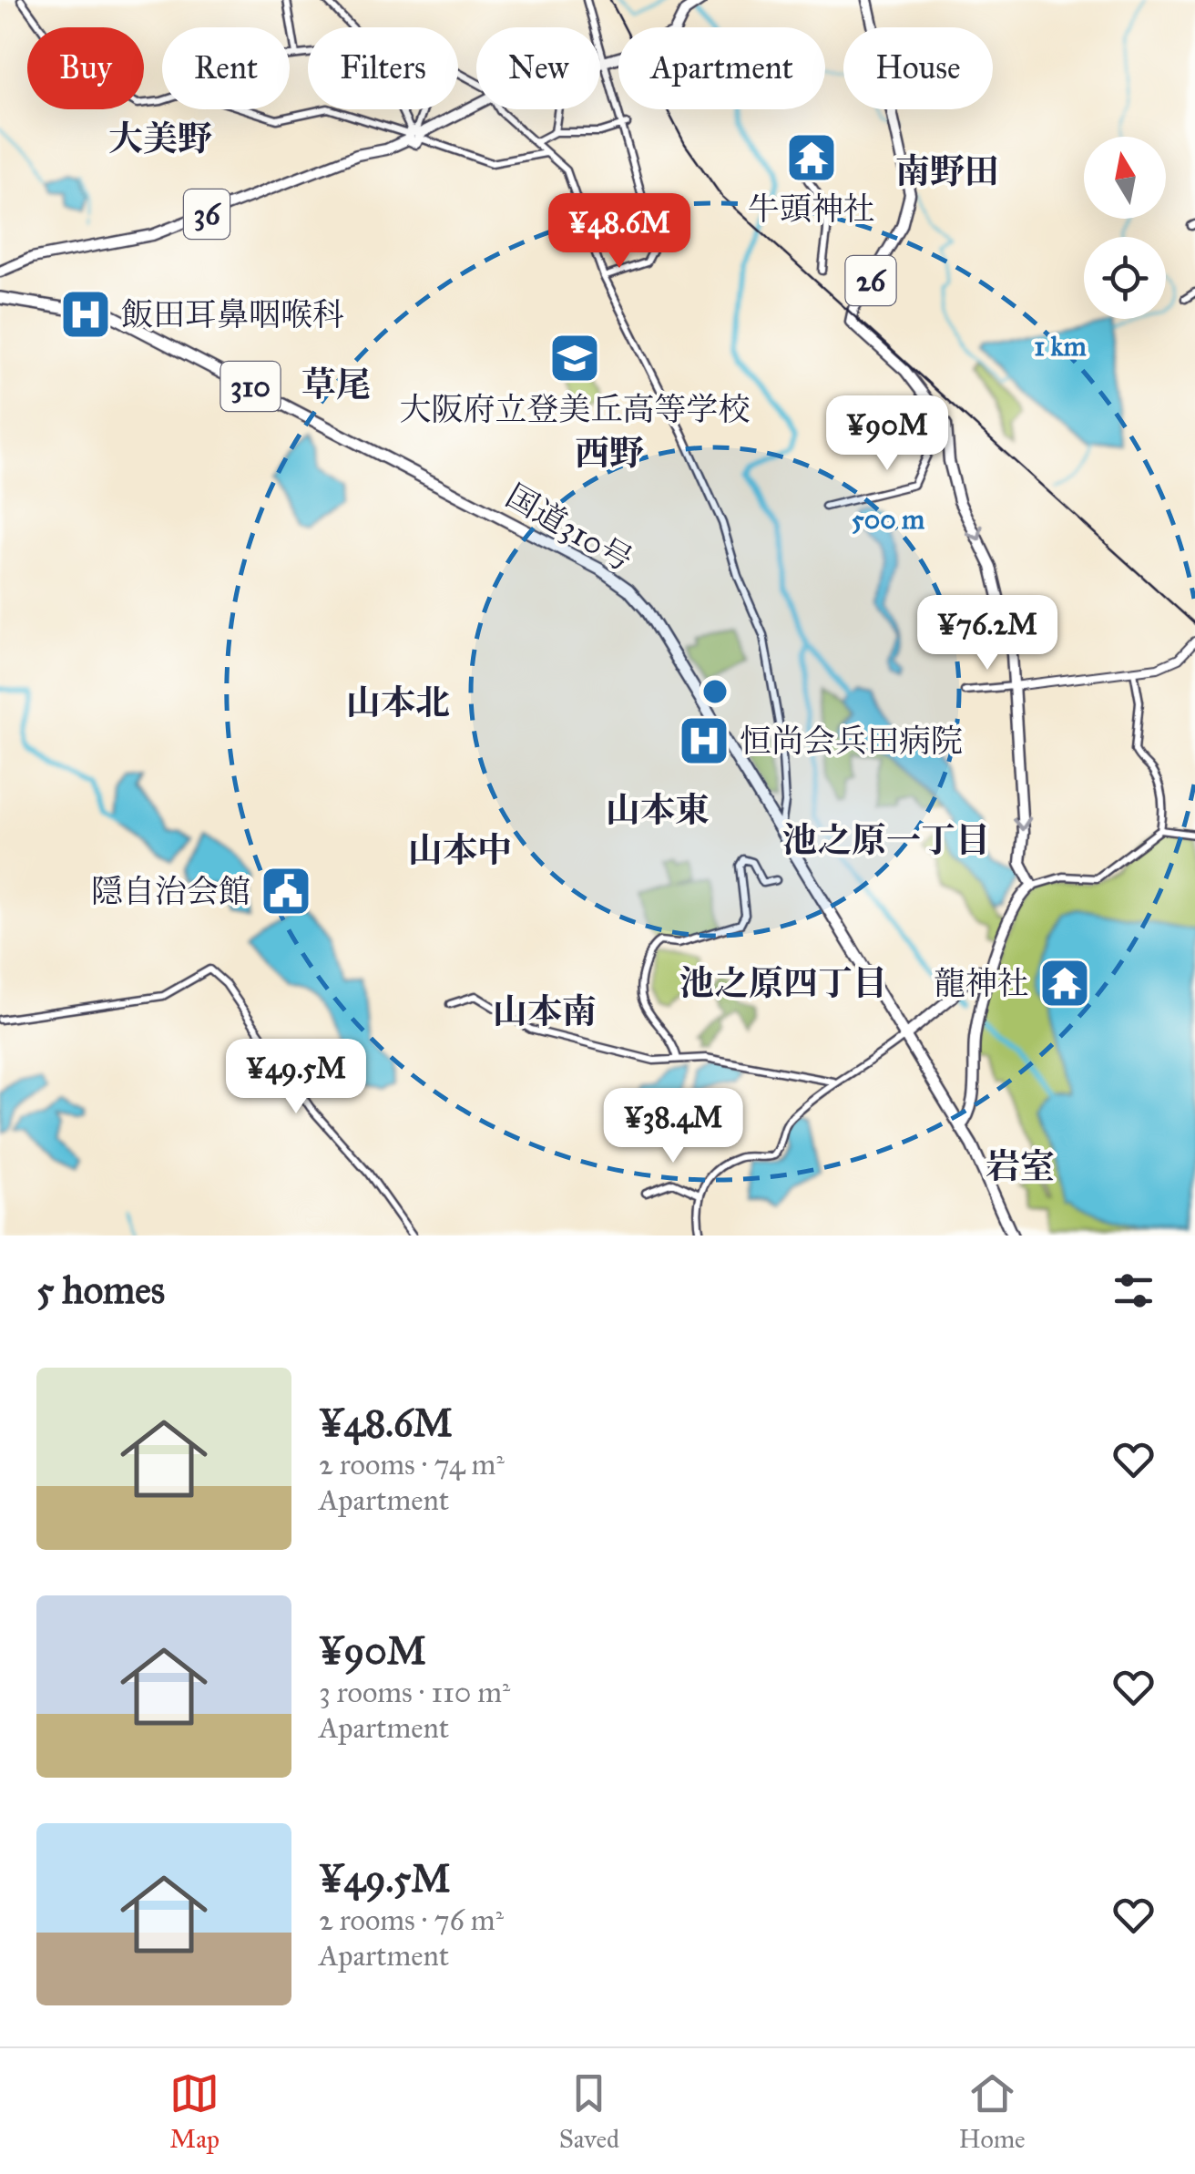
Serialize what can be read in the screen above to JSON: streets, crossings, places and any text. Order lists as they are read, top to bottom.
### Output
{
  "streets": {
    "highway": ["310", "国道310号"],
    "main road": ["36", "26"]
  },
  "districts": [
    "大美野",
    "南野田",
    "草尾",
    "西野",
    "山本北",
    "山本東",
    "池之原一丁目",
    "山本中",
    "池之原四丁目",
    "山本南",
    "岩室"
  ],
  "places": {
    "temple": ["牛頭神社", "龍神社"],
    "hospital": ["飯田耳鼻咽喉科", "恒尚会兵田病院"],
    "school or university": ["大阪府立登美丘高等学校"],
    "public building": ["隠自治会館"]
  },
  "north": "top",
  "page": {
    "chip": [
      "Buy",
      "Rent",
      "Filters",
      "New",
      "Apartment",
      "House"
    ],
    "price": [
      "¥48.6M",
      "¥90M",
      "¥76.2M",
      "¥49.5M",
      "¥38.4M"
    ],
    "heading": "5 homes",
    "list": [
      {
        "name": "¥48.6M",
        "note": "2 rooms · 74 m² · Apartment"
      },
      {
        "name": "¥90M",
        "note": "3 rooms · 110 m² · Apartment"
      },
      {
        "name": "¥49.5M",
        "note": "2 rooms · 76 m² · Apartment"
      }
    ],
    "tabs": ["Map", "Saved", "Home"]
  },
  "rings": ["1 km", "500 m"]
}
